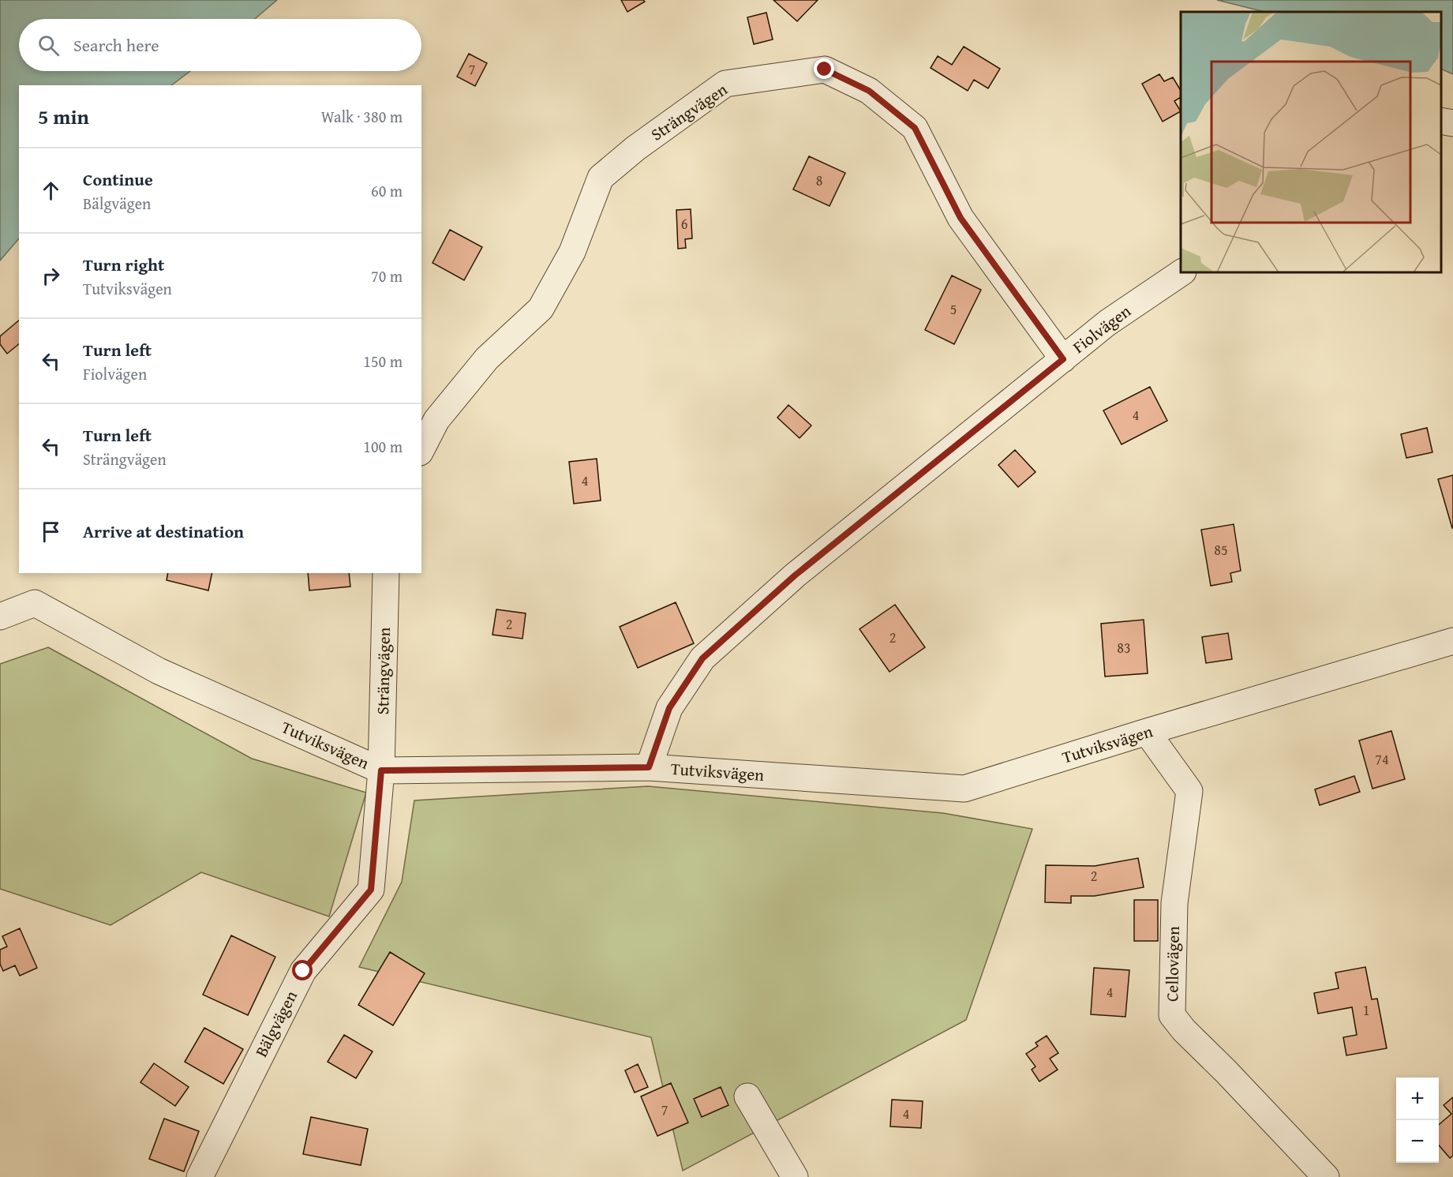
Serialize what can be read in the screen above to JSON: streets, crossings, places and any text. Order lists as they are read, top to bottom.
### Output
{
  "streets": {
    "street": [
      "Strängvägen",
      "Fiolvägen",
      "Tutviksvägen",
      "Cellovägen",
      "Bälgvägen"
    ]
  },
  "crossings": [
    ["Strängvägen", "Fiolvägen"],
    ["Strängvägen", "Tutviksvägen"],
    ["Strängvägen", "Bälgvägen"],
    ["Fiolvägen", "Tutviksvägen"],
    ["Tutviksvägen", "Cellovägen"],
    ["Tutviksvägen", "Bälgvägen"]
  ],
  "house_numbers": [
    "7",
    "8",
    "6",
    "5",
    "4",
    "4",
    "85",
    "2",
    "2",
    "83",
    "74",
    "2",
    "4",
    "1",
    "7",
    "4"
  ],
  "page": {
    "search": "Search here",
    "heading": ["5 min", "Walk · 380 m"],
    "list": [
      ["Continue", "Bälgvägen", "60 m"],
      ["Turn right", "Tutviksvägen", "70 m"],
      ["Turn left", "Fiolvägen", "150 m"],
      ["Turn left", "Strängvägen", "100 m"],
      "Arrive at destination"
    ],
    "map_buttons": ["+", "−"]
  }
}
